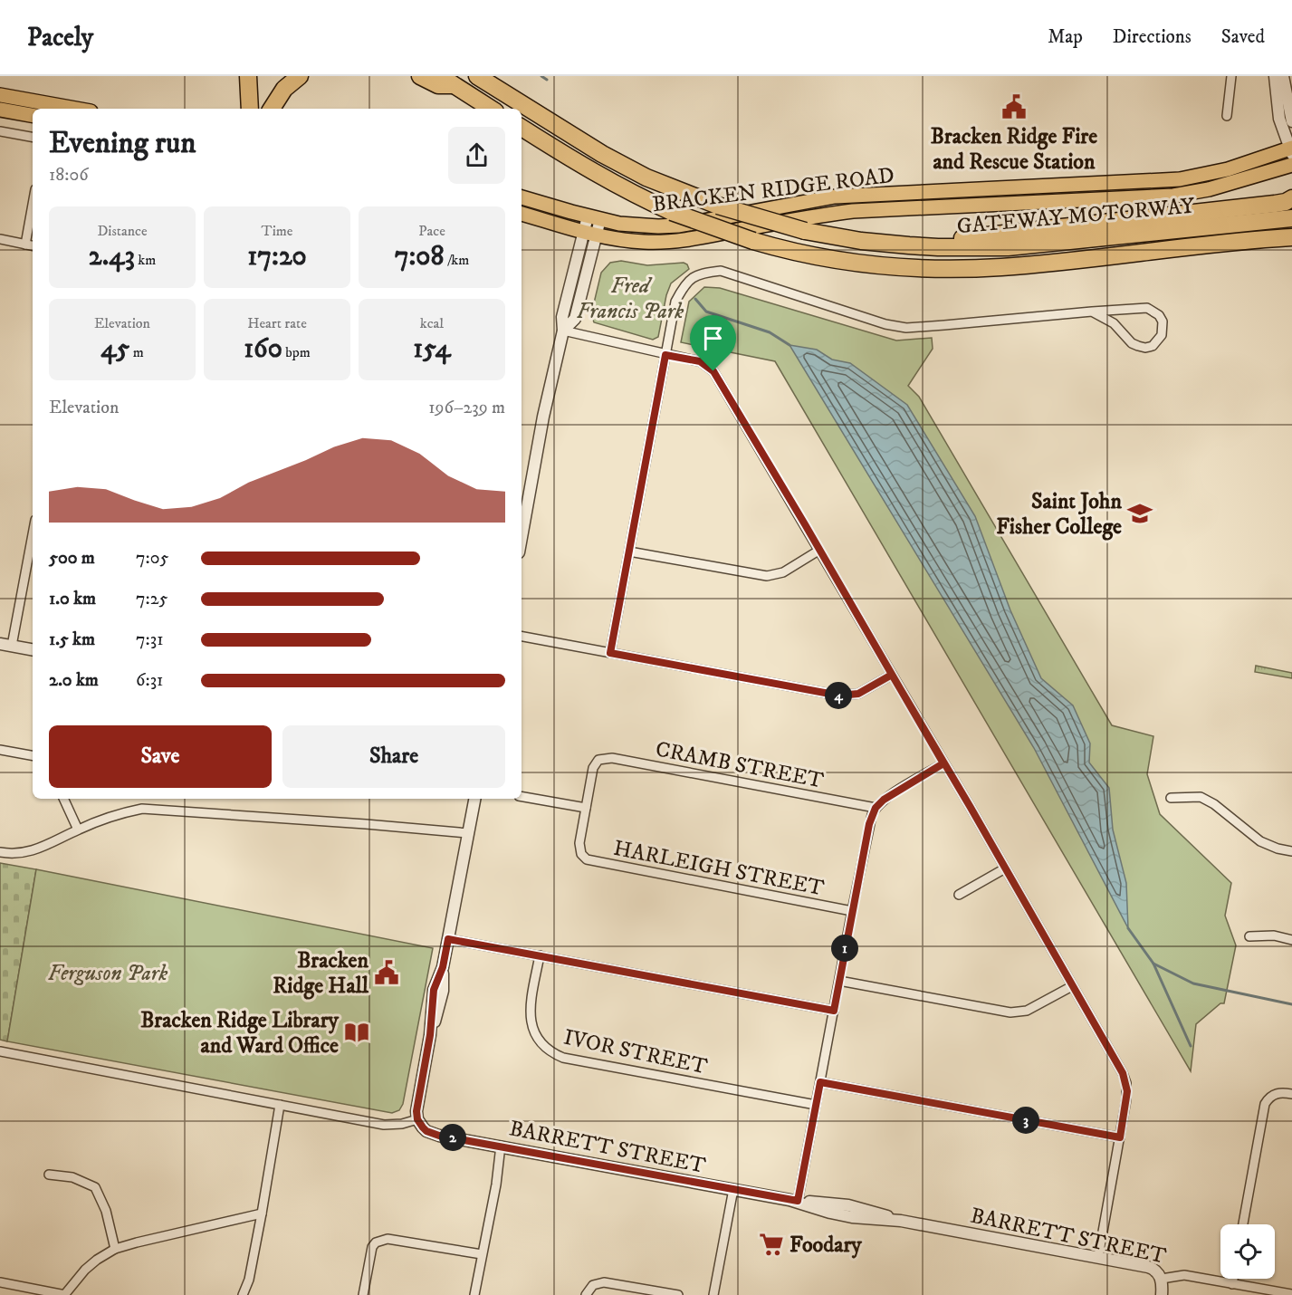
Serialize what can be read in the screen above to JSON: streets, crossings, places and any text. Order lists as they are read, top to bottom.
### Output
{
  "streets": {
    "highway": ["GATEWAY MOTORWAY"],
    "main road": ["BRACKEN RIDGE ROAD"],
    "street": [
      "CRAMB STREET",
      "HARLEIGH STREET",
      "IVOR STREET",
      "BARRETT STREET"
    ]
  },
  "crossings": [
    ["CRAMB STREET", "HARLEIGH STREET"]
  ],
  "parks": ["Fred Francis Park", "Ferguson Park"],
  "places": {
    "public building": ["Bracken Ridge Fire and Rescue Station", "Bracken Ridge Hall"],
    "school or university": ["Saint John Fisher College"],
    "library": ["Bracken Ridge Library and Ward Office"],
    "supermarket": ["Foodary"]
  },
  "page": {
    "header": "Pacely",
    "nav": ["Map", "Directions", "Saved"],
    "heading": ["Evening run", "18:06"],
    "stats": [
      ["Distance", "2.43 km"],
      ["Time", "17:20"],
      ["Pace", "7:08 /km"],
      ["Elevation", "45 m"],
      ["Heart rate", "160 bpm"],
      ["kcal", "154"]
    ],
    "chart": ["Elevation", "196–239 m"],
    "list": [
      {
        "name": "500 m",
        "note": "7:05"
      },
      {
        "name": "1.0 km",
        "note": "7:25"
      },
      {
        "name": "1.5 km",
        "note": "7:31"
      },
      {
        "name": "2.0 km",
        "note": "6:31"
      }
    ],
    "pins": [
      "4",
      "1",
      "3",
      "2"
    ],
    "buttons": ["Save", "Share"]
  }
}
